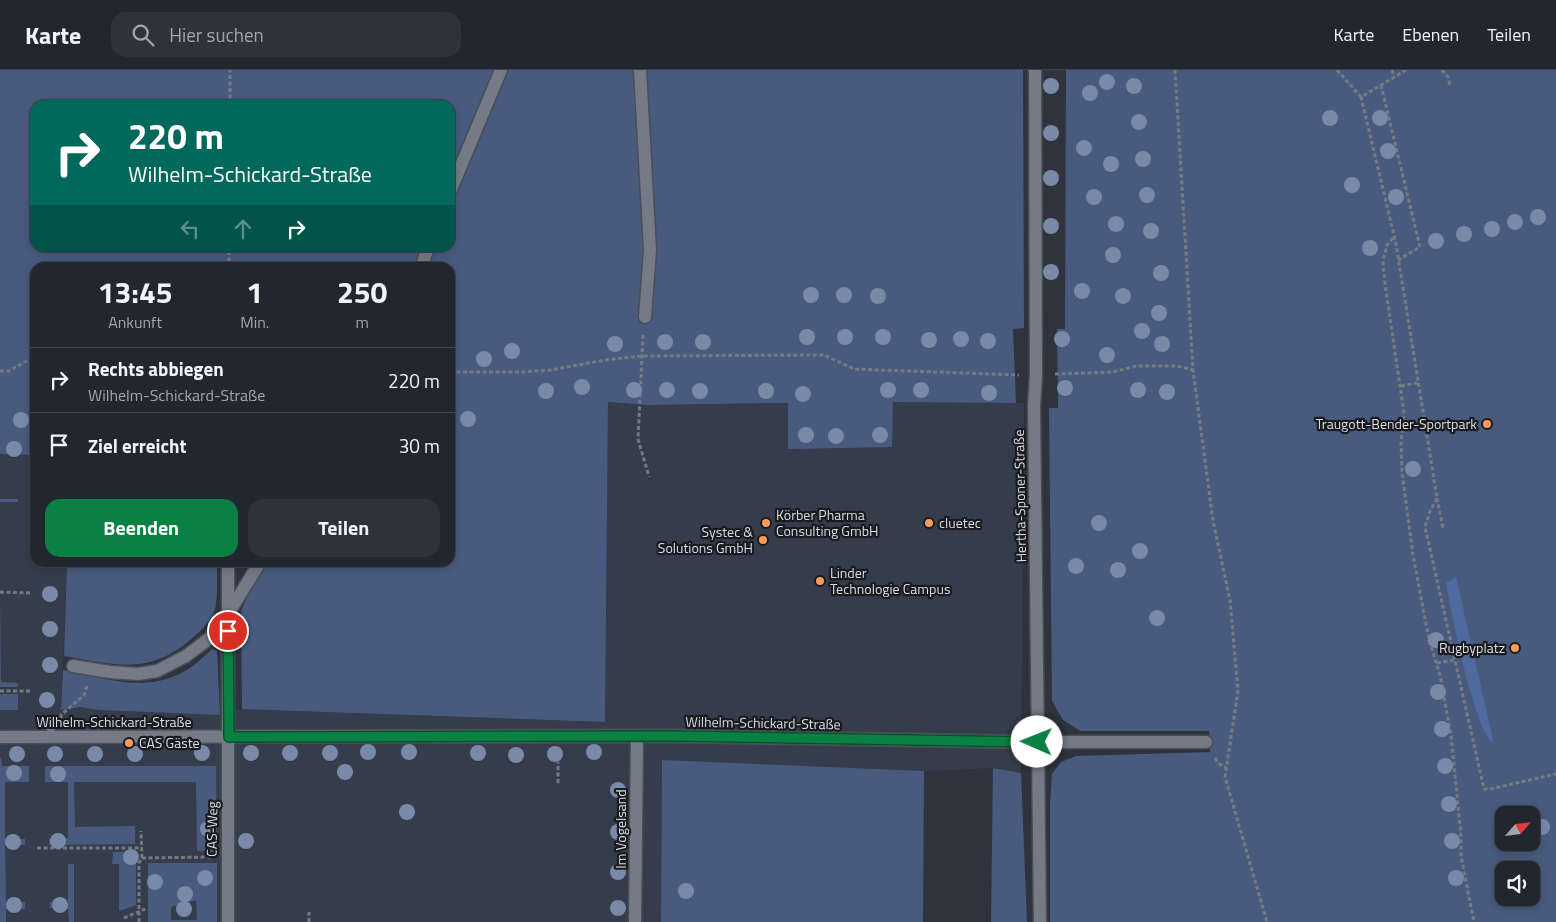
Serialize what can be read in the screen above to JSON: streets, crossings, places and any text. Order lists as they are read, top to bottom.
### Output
{
  "streets": {
    "street": [
      "Hertha-Sponer-Straße",
      "Wilhelm-Schickard-Straße",
      "CAS-Weg",
      "Im Vogelsand"
    ]
  },
  "crossings": [
    ["Hertha-Sponer-Straße", "Wilhelm-Schickard-Straße"],
    ["Wilhelm-Schickard-Straße", "CAS-Weg"],
    ["Wilhelm-Schickard-Straße", "Im Vogelsand"]
  ],
  "places": [
    "Traugott-Bender-Sportpark",
    "Körber Pharma Consulting GmbH",
    "cluetec",
    "Systec & Solutions GmbH",
    "Linder Technologie Campus",
    "Rugbyplatz",
    "CAS Gäste"
  ],
  "north": "top right",
  "page": {
    "header": "Karte",
    "search": "Hier suchen",
    "nav": ["Karte", "Ebenen", "Teilen"],
    "turn": ["220 m", "Wilhelm-Schickard-Straße"],
    "eta": [
      "13:45",
      "Ankunft",
      "1",
      "Min.",
      "250",
      "m"
    ],
    "list": [
      {
        "name": "Rechts abbiegen",
        "note": "Wilhelm-Schickard-Straße",
        "value": "220 m"
      },
      {
        "name": "Ziel erreicht",
        "value": "30 m"
      }
    ],
    "buttons": ["Beenden", "Teilen"]
  }
}
